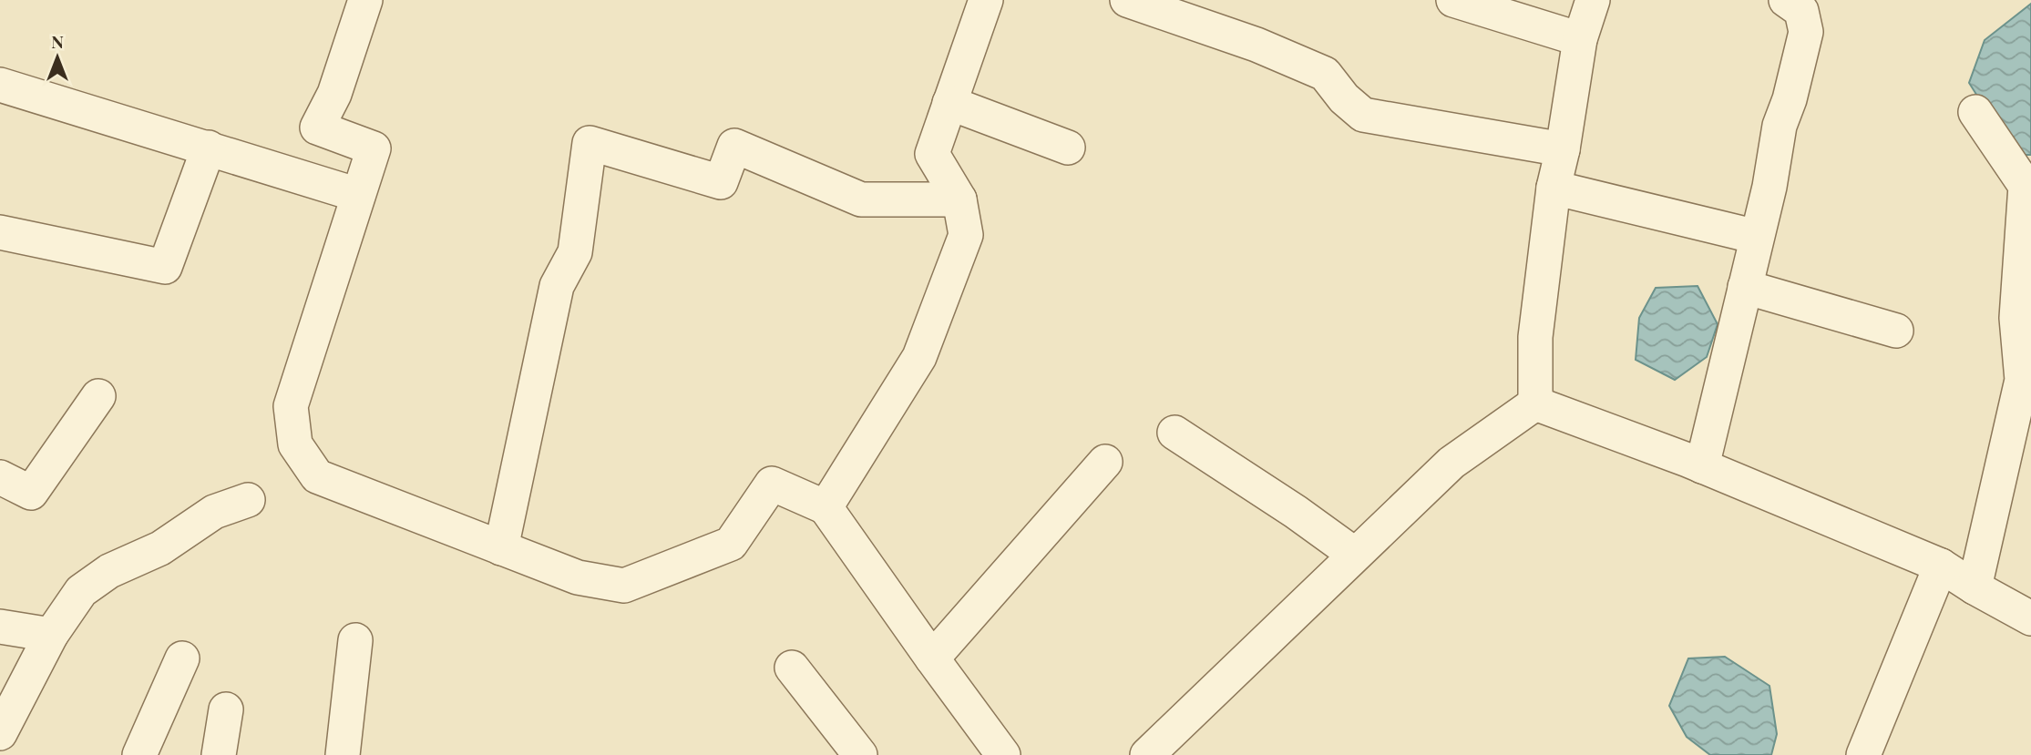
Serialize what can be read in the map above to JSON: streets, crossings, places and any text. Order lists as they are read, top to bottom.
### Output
{
  "north": "top"
}
